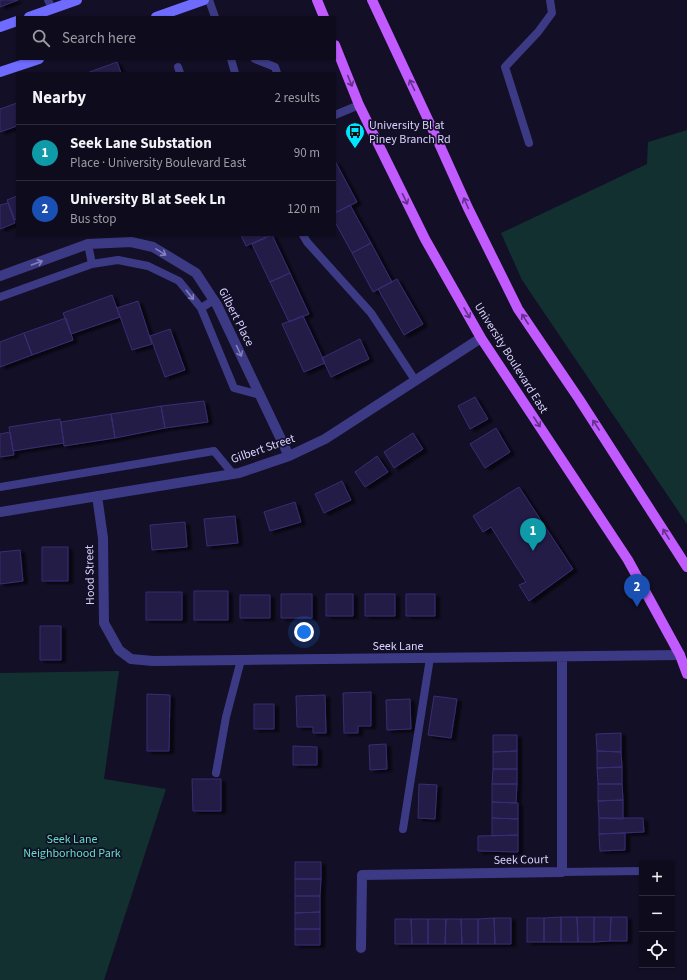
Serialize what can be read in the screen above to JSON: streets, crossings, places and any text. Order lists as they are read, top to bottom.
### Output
{
  "streets": {
    "main road": ["University Boulevard East"],
    "street": [
      "Gilbert Place",
      "Gilbert Street",
      "Hood Street",
      "Seek Lane",
      "Seek Court"
    ]
  },
  "crossings": [
    ["Gilbert Place", "Gilbert Street"],
    ["University Boulevard East", "Gilbert Street"],
    ["University Boulevard East", "Seek Lane"],
    ["Gilbert Street", "Hood Street"],
    ["Hood Street", "Seek Lane"],
    ["Seek Lane", "Seek Court"]
  ],
  "one_way": ["Gilbert Place"],
  "parks": ["Seek Lane Neighborhood Park"],
  "places": {
    "bus stop": ["University Bl at Piney Branch Rd"]
  },
  "page": {
    "search": "Search here",
    "heading": ["Nearby", "2 results"],
    "list": [
      {
        "mark": "1",
        "name": "Seek Lane Substation",
        "note": "Place · University Boulevard East",
        "value": "90 m"
      },
      {
        "mark": "2",
        "name": "University Bl at Seek Ln",
        "note": "Bus stop",
        "value": "120 m"
      }
    ],
    "pins": ["1", "2"],
    "map_buttons": ["+", "−"]
  }
}
